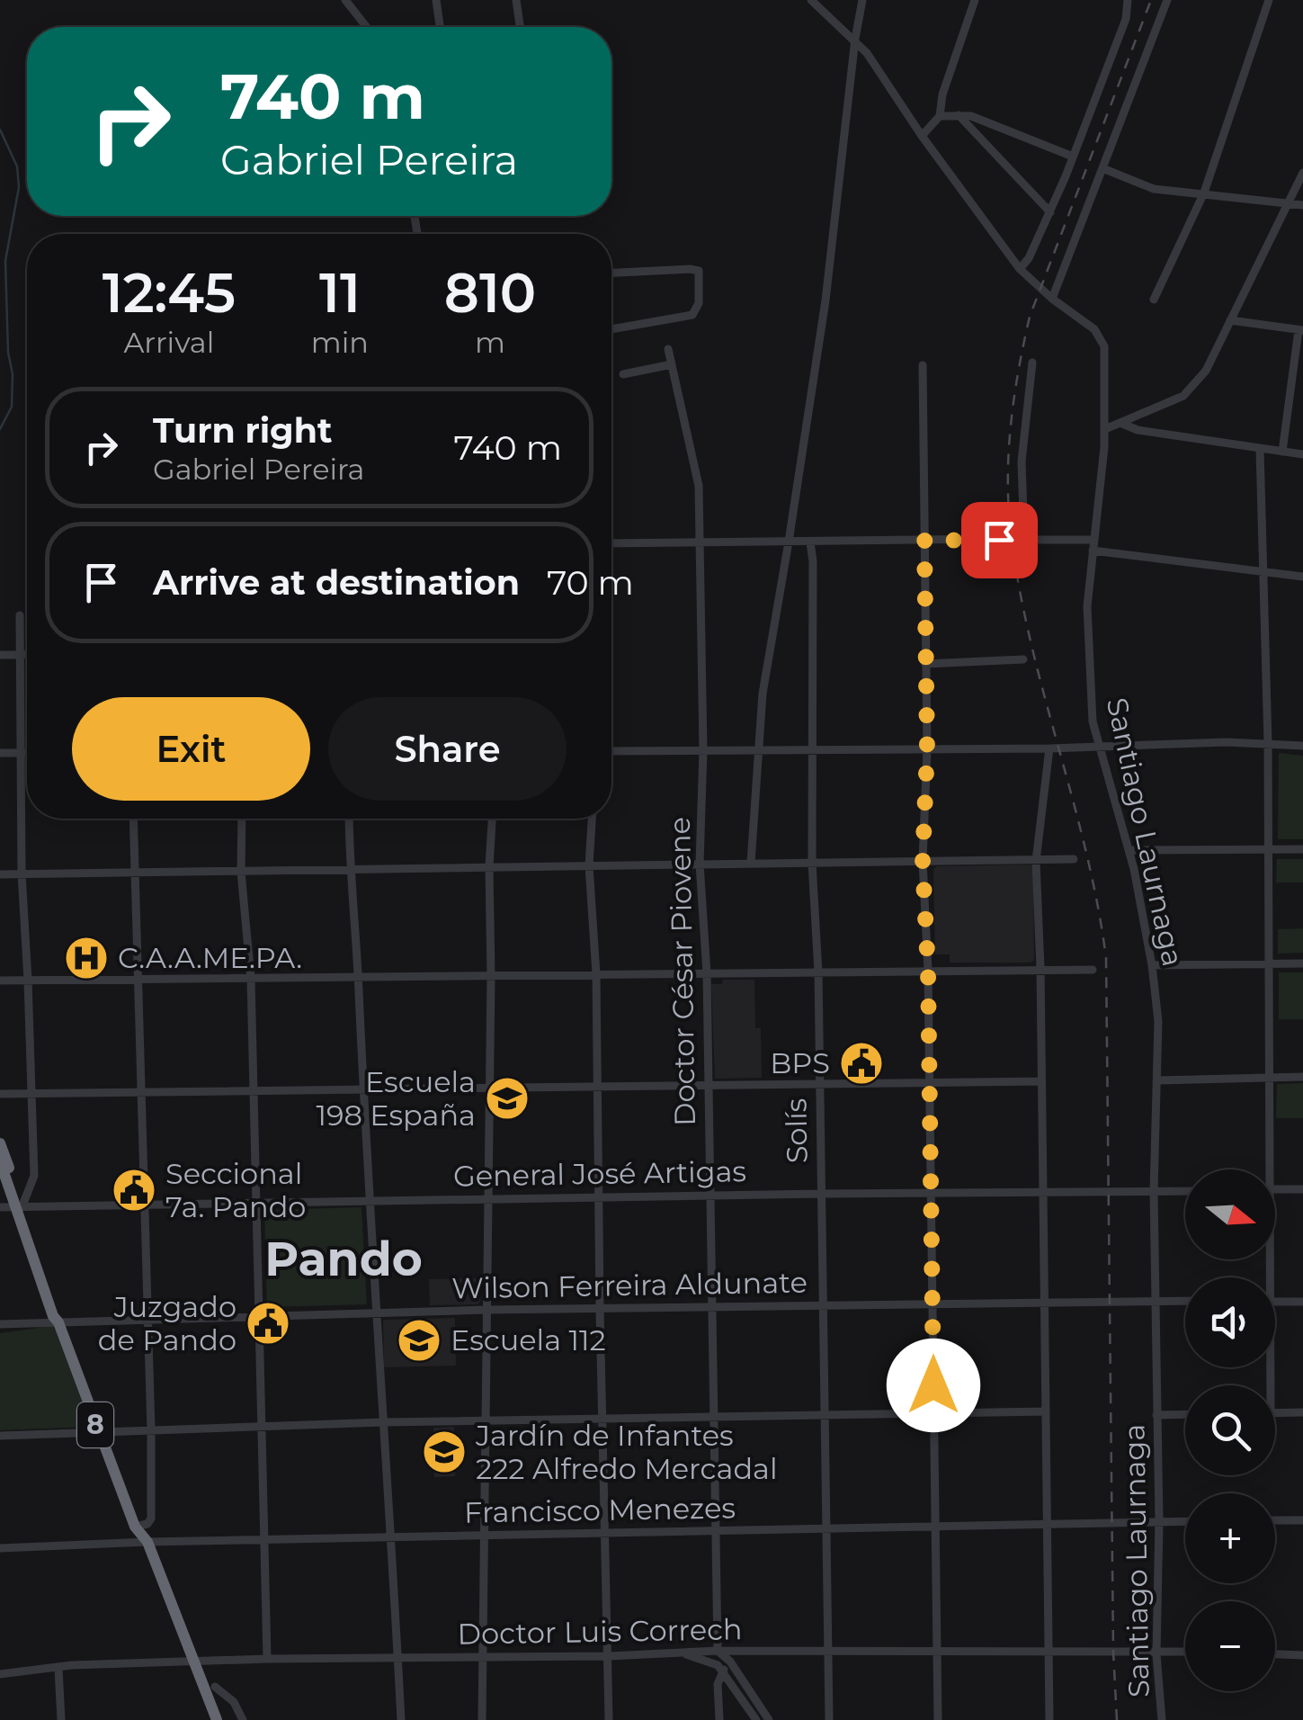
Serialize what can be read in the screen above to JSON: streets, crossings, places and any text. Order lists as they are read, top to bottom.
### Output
{
  "streets": {
    "highway": ["8"],
    "street": [
      "Santiago Laurnaga",
      "Doctor César Piovene",
      "Solís",
      "General José Artigas",
      "Wilson Ferreira Aldunate",
      "Francisco Menezes",
      "Doctor Luis Correch"
    ]
  },
  "crossings": [
    ["Santiago Laurnaga", "General José Artigas"],
    ["Santiago Laurnaga", "Wilson Ferreira Aldunate"],
    ["Santiago Laurnaga", "Francisco Menezes"],
    ["Santiago Laurnaga", "Doctor Luis Correch"],
    ["Doctor César Piovene", "General José Artigas"],
    ["Doctor César Piovene", "Wilson Ferreira Aldunate"],
    ["Doctor César Piovene", "Francisco Menezes"],
    ["Doctor César Piovene", "Doctor Luis Correch"],
    ["Solís", "General José Artigas"],
    ["Solís", "Wilson Ferreira Aldunate"],
    ["Solís", "Francisco Menezes"],
    ["Solís", "Doctor Luis Correch"],
    ["General José Artigas", "8"],
    ["Wilson Ferreira Aldunate", "8"],
    ["8", "Francisco Menezes"],
    ["8", "Doctor Luis Correch"]
  ],
  "districts": ["Pando"],
  "places": {
    "hospital": ["C.A.A.ME.PA."],
    "public building": ["BPS", "Seccional 7a. Pando", "Juzgado de Pando"],
    "school or university": ["Escuela 198 España", "Escuela 112", "Jardín de Infantes 222 Alfredo Mercadal"]
  },
  "north": "right",
  "page": {
    "turn": ["740 m", "Gabriel Pereira"],
    "eta": [
      "12:45",
      "Arrival",
      "11",
      "min",
      "810",
      "m"
    ],
    "list": [
      {
        "name": "Turn right",
        "note": "Gabriel Pereira",
        "value": "740 m"
      },
      {
        "name": "Arrive at destination",
        "value": "70 m"
      }
    ],
    "buttons": ["Exit", "Share"],
    "map_buttons": ["+", "−"]
  }
}
